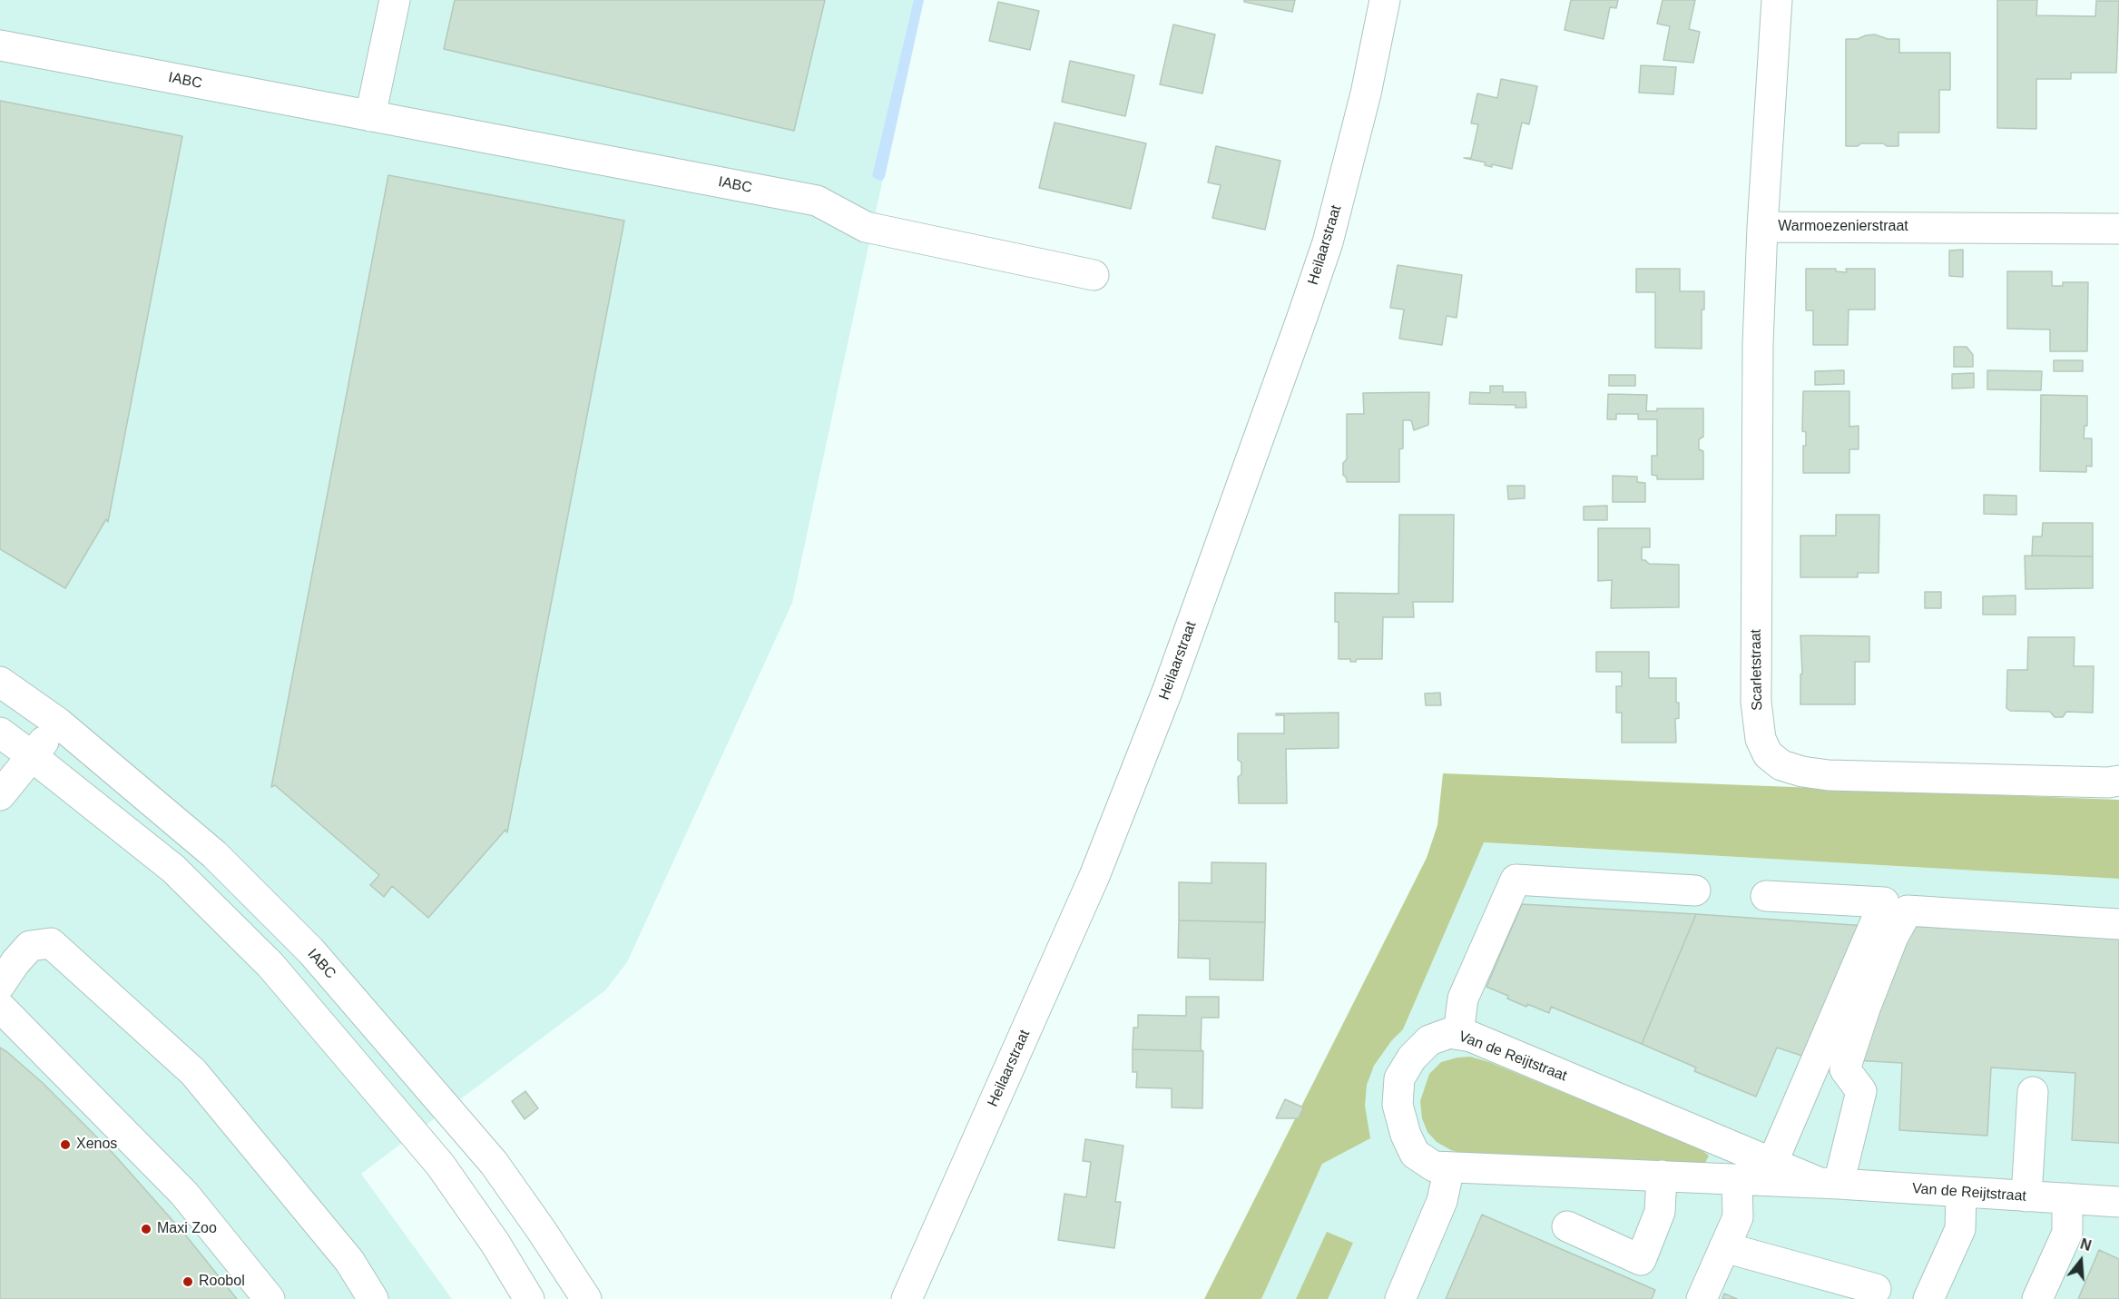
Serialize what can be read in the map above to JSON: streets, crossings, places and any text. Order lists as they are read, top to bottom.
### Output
{
  "streets": {
    "street": [
      "IABC",
      "Warmoezenierstraat",
      "Heilaarstraat",
      "Scarletstraat",
      "Van de Reijtstraat"
    ]
  },
  "crossings": [
    ["Warmoezenierstraat", "Scarletstraat"]
  ],
  "places": ["Xenos", "Maxi Zoo", "Roobol"],
  "north": "top"
}
